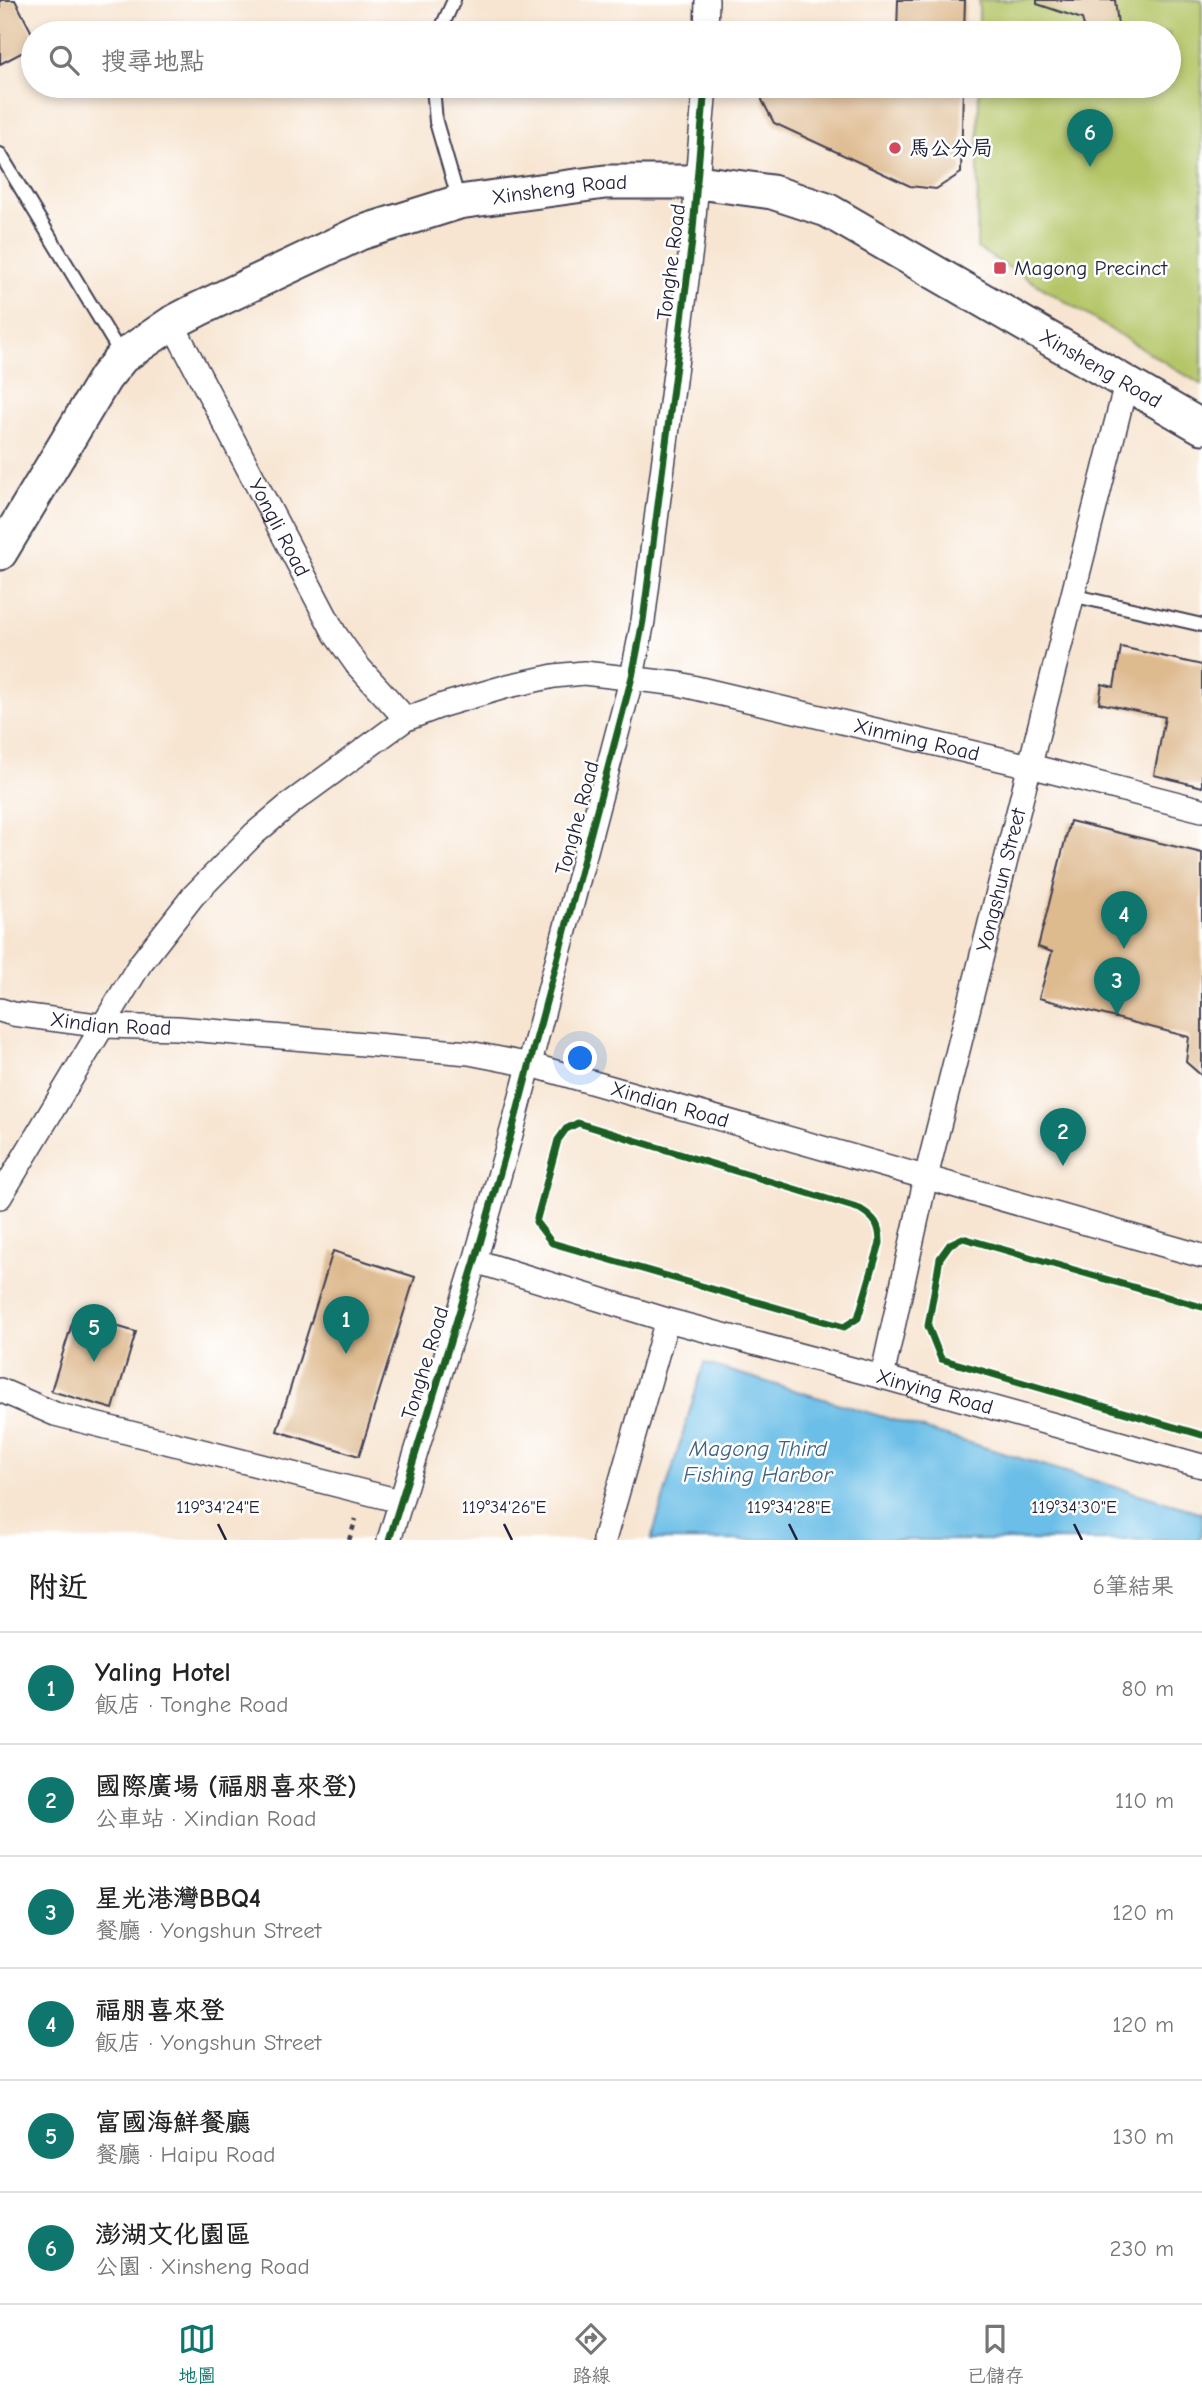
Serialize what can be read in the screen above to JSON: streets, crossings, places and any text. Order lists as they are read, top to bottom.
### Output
{
  "streets": {
    "main road": ["Xinsheng Road"],
    "street": [
      "Tonghe Road",
      "Yongli Road",
      "Xinming Road",
      "Yongshun Street",
      "Xindian Road",
      "Xinying Road"
    ]
  },
  "crossings": [
    ["Xinsheng Road", "Tonghe Road"],
    ["Xinsheng Road", "Yongli Road"],
    ["Xinsheng Road", "Yongshun Street"],
    ["Tonghe Road", "Xinming Road"],
    ["Tonghe Road", "Xindian Road"],
    ["Tonghe Road", "Xinying Road"],
    ["Yongli Road", "Xinming Road"],
    ["Xinming Road", "Yongshun Street"],
    ["Xinming Road", "Xindian Road"],
    ["Yongshun Street", "Xindian Road"],
    ["Yongshun Street", "Xinying Road"]
  ],
  "water": ["Magong Third Fishing Harbor"],
  "places": {
    "other": ["馬公分局"],
    "transit": ["Magong Precinct"]
  },
  "page": {
    "search": "搜尋地點",
    "pins": [
      "6",
      "4",
      "3",
      "2",
      "1",
      "5"
    ],
    "heading": ["附近", "6筆結果"],
    "list": [
      {
        "mark": "1",
        "name": "Yaling Hotel",
        "note": "飯店 · Tonghe Road",
        "value": "80 m"
      },
      {
        "mark": "2",
        "name": "國際廣場 (福朋喜來登)",
        "note": "公車站 · Xindian Road",
        "value": "110 m"
      },
      {
        "mark": "3",
        "name": "星光港灣BBQ4",
        "note": "餐廳 · Yongshun Street",
        "value": "120 m"
      },
      {
        "mark": "4",
        "name": "福朋喜來登",
        "note": "飯店 · Yongshun Street",
        "value": "120 m"
      },
      {
        "mark": "5",
        "name": "富國海鮮餐廳",
        "note": "餐廳 · Haipu Road",
        "value": "130 m"
      },
      {
        "mark": "6",
        "name": "澎湖文化園區",
        "note": "公園 · Xinsheng Road",
        "value": "230 m"
      }
    ],
    "nav": ["地圖", "路線", "已儲存"]
  },
  "coordinates": [
    "119°34'24\"E",
    "119°34'26\"E",
    "119°34'28\"E",
    "119°34'30\"E"
  ]
}
